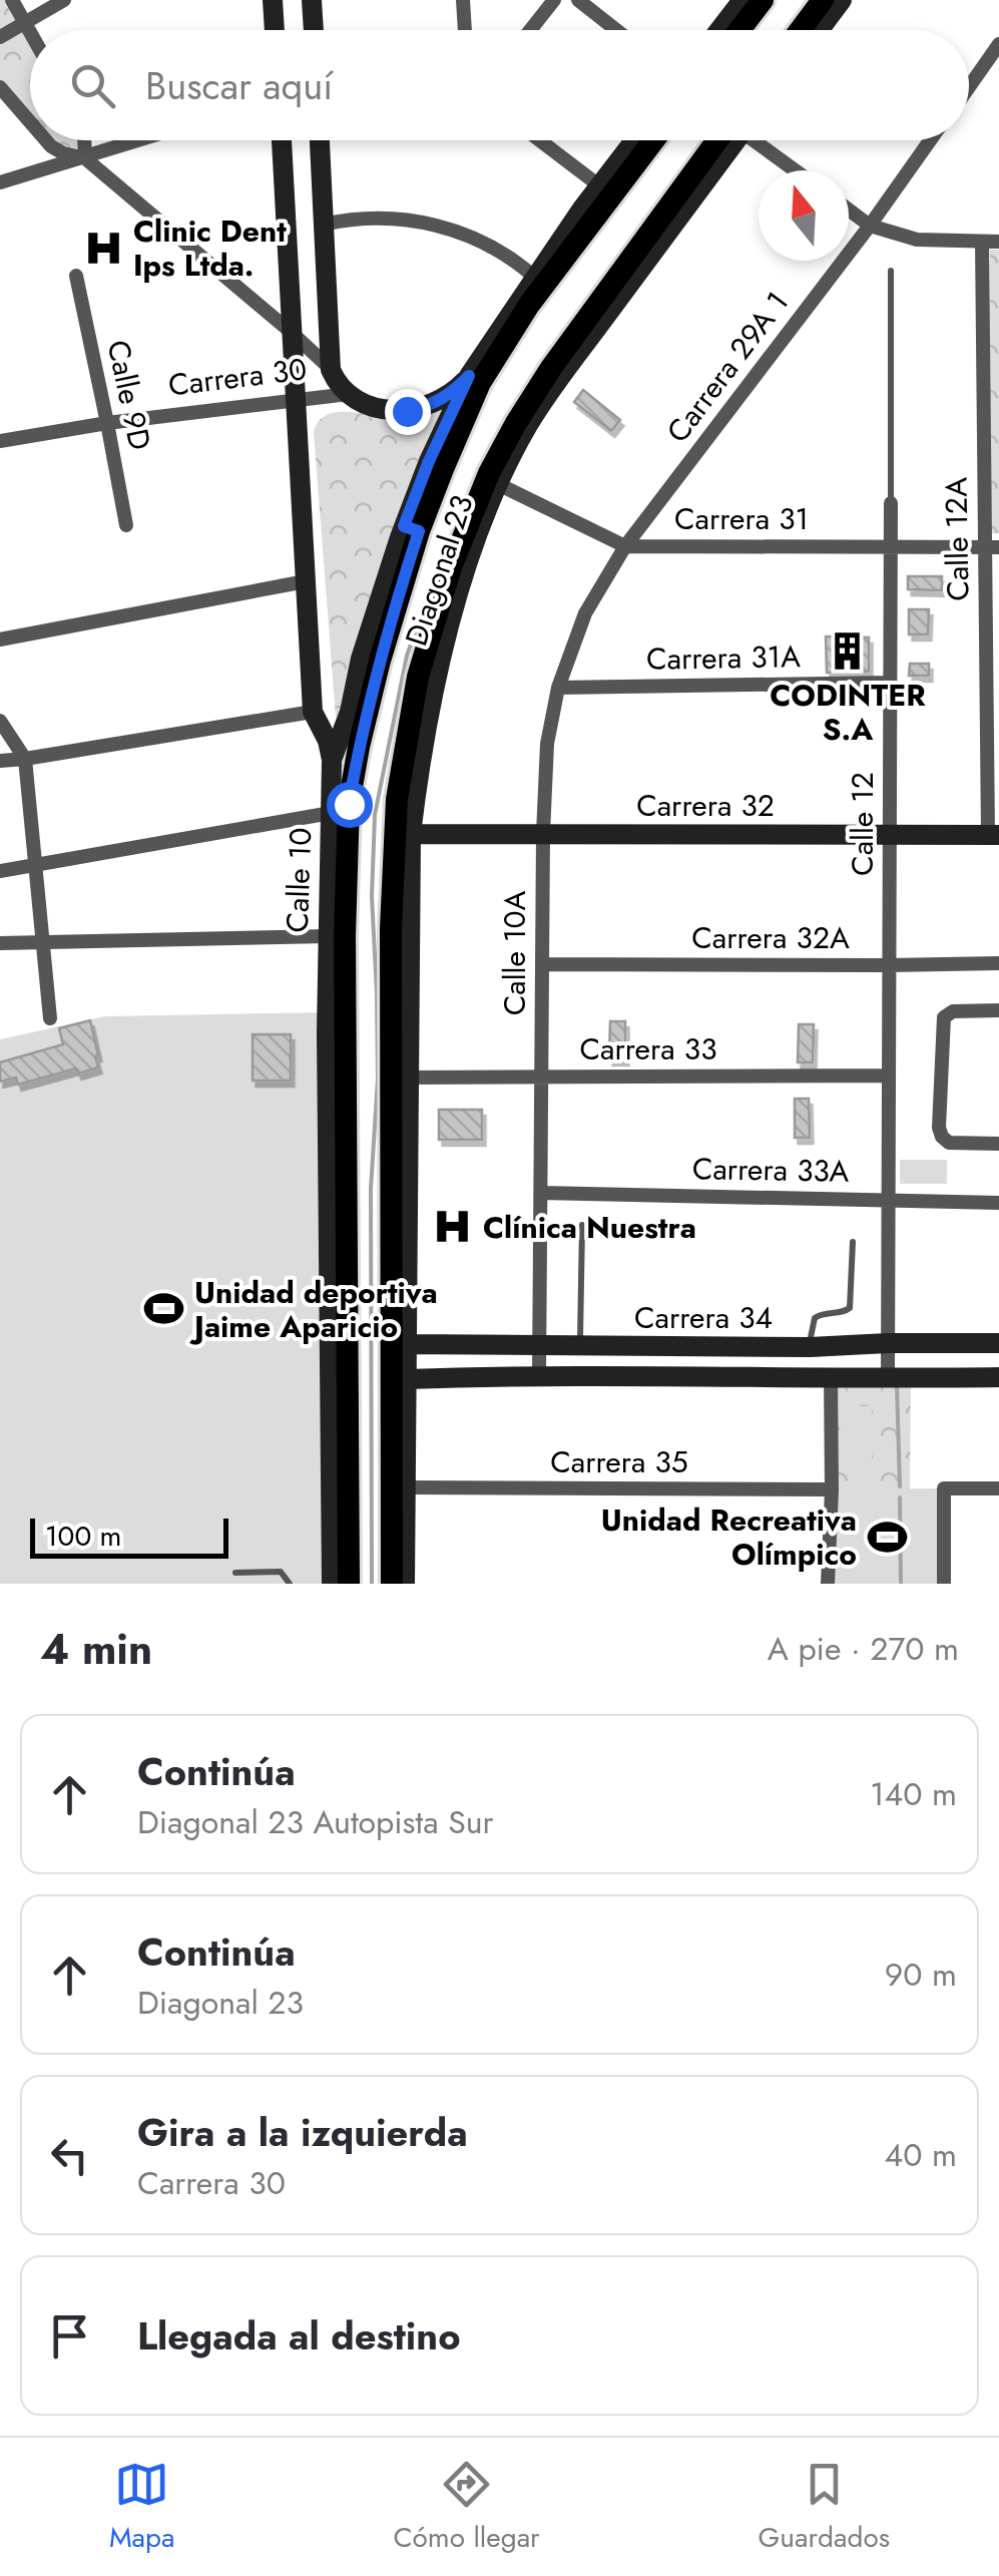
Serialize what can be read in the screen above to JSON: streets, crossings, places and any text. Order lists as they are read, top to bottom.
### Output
{
  "streets": {
    "main road": ["Calle 10"],
    "street": [
      "Carrera 29A 1",
      "Carrera 30",
      "Calle 9D",
      "Carrera 31",
      "Calle 12A",
      "Diagonal 23",
      "Carrera 31A",
      "Carrera 32",
      "Calle 12",
      "Carrera 32A",
      "Calle 10A",
      "Carrera 33",
      "Carrera 33A",
      "Carrera 34",
      "Carrera 35"
    ]
  },
  "crossings": [
    ["Carrera 29A 1", "Carrera 31"],
    ["Carrera 29A 1", "Calle 10A"],
    ["Carrera 30", "Calle 9D"],
    ["Carrera 30", "Diagonal 23"],
    ["Carrera 30", "Calle 10"],
    ["Carrera 31", "Calle 12A"],
    ["Carrera 31", "Diagonal 23"],
    ["Carrera 31", "Calle 12"],
    ["Carrera 31", "Calle 10A"],
    ["Calle 12A", "Carrera 32"],
    ["Diagonal 23", "Carrera 32"],
    ["Diagonal 23", "Calle 10"],
    ["Carrera 31A", "Calle 12"],
    ["Carrera 31A", "Calle 10A"],
    ["Carrera 32", "Calle 12"],
    ["Carrera 32", "Calle 10A"],
    ["Calle 12", "Carrera 32A"],
    ["Calle 12", "Carrera 33"],
    ["Calle 12", "Carrera 33A"],
    ["Calle 12", "Carrera 34"],
    ["Carrera 32A", "Calle 10A"],
    ["Calle 10A", "Carrera 33"],
    ["Calle 10A", "Carrera 33A"],
    ["Calle 10A", "Carrera 34"]
  ],
  "places": {
    "hospital": ["Clinic Dent Ips Ltda.", "Clínica Nuestra"],
    "building": ["CODINTER S.A"],
    "sports": ["Unidad deportiva Jaime Aparicio", "Unidad Recreativa Olímpico"]
  },
  "scale_bar": "100 m",
  "north": "top",
  "page": {
    "search": "Buscar aquí",
    "scale": "100 m",
    "heading": ["4 min", "A pie · 270 m"],
    "list": [
      ["Continúa", "Diagonal 23 Autopista Sur", "140 m"],
      ["Continúa", "Diagonal 23", "90 m"],
      ["Gira a la izquierda", "Carrera 30", "40 m"],
      "Llegada al destino"
    ],
    "nav": ["Mapa", "Cómo llegar", "Guardados"]
  }
}
